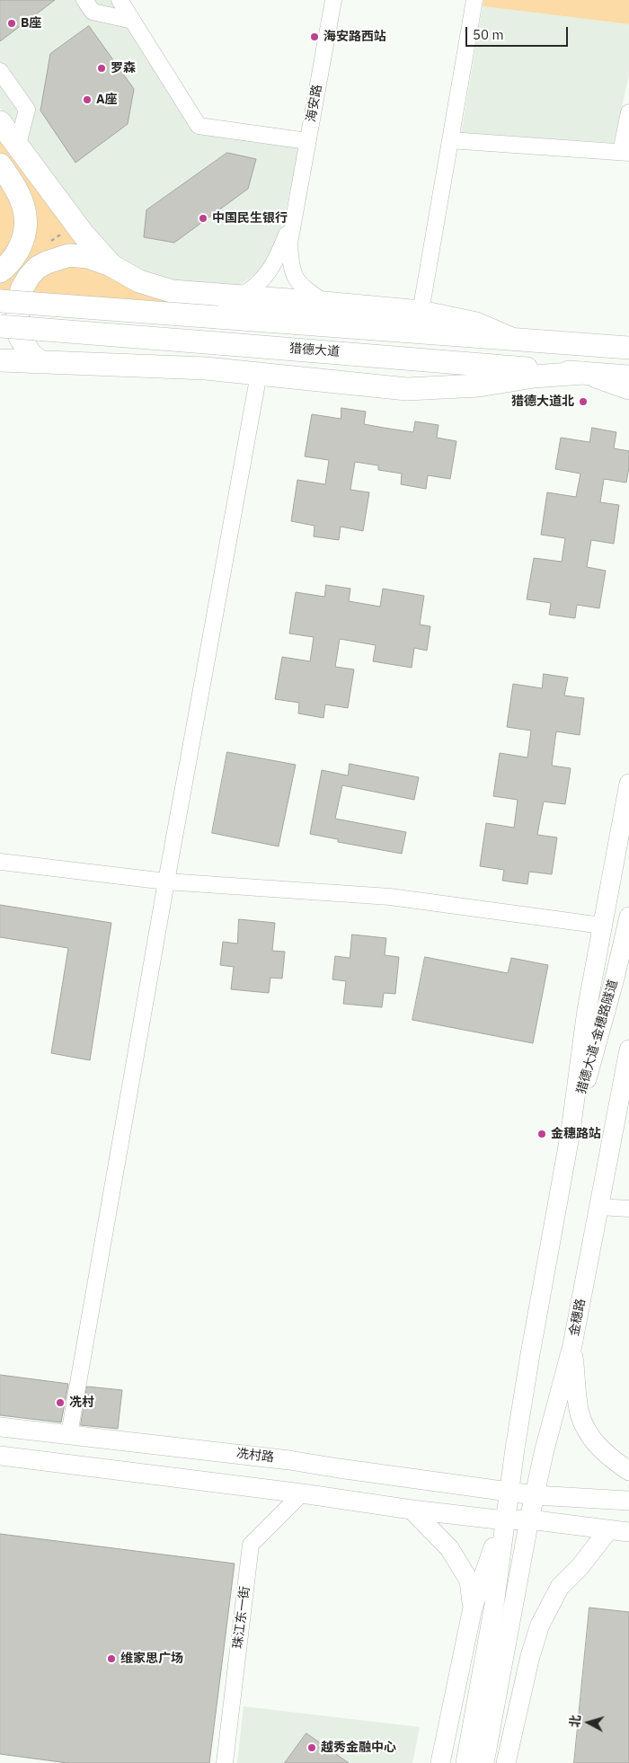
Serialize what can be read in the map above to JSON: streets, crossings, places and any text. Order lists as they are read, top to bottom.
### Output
{
  "streets": {
    "highway": ["猎德大道"],
    "main road": ["猎德大道-金穗路隧道", "金穗路", "冼村路"],
    "street": ["海安路", "珠江东一街"]
  },
  "crossings": [
    ["金穗路", "冼村路"]
  ],
  "places": [
    "B座",
    "海安路西站",
    "罗森",
    "A座",
    "中国民生银行",
    "猎德大道北",
    "金穗路站",
    "冼村",
    "维家思广场",
    "越秀金融中心"
  ],
  "scale_bar": "50 m",
  "north": "left"
}
